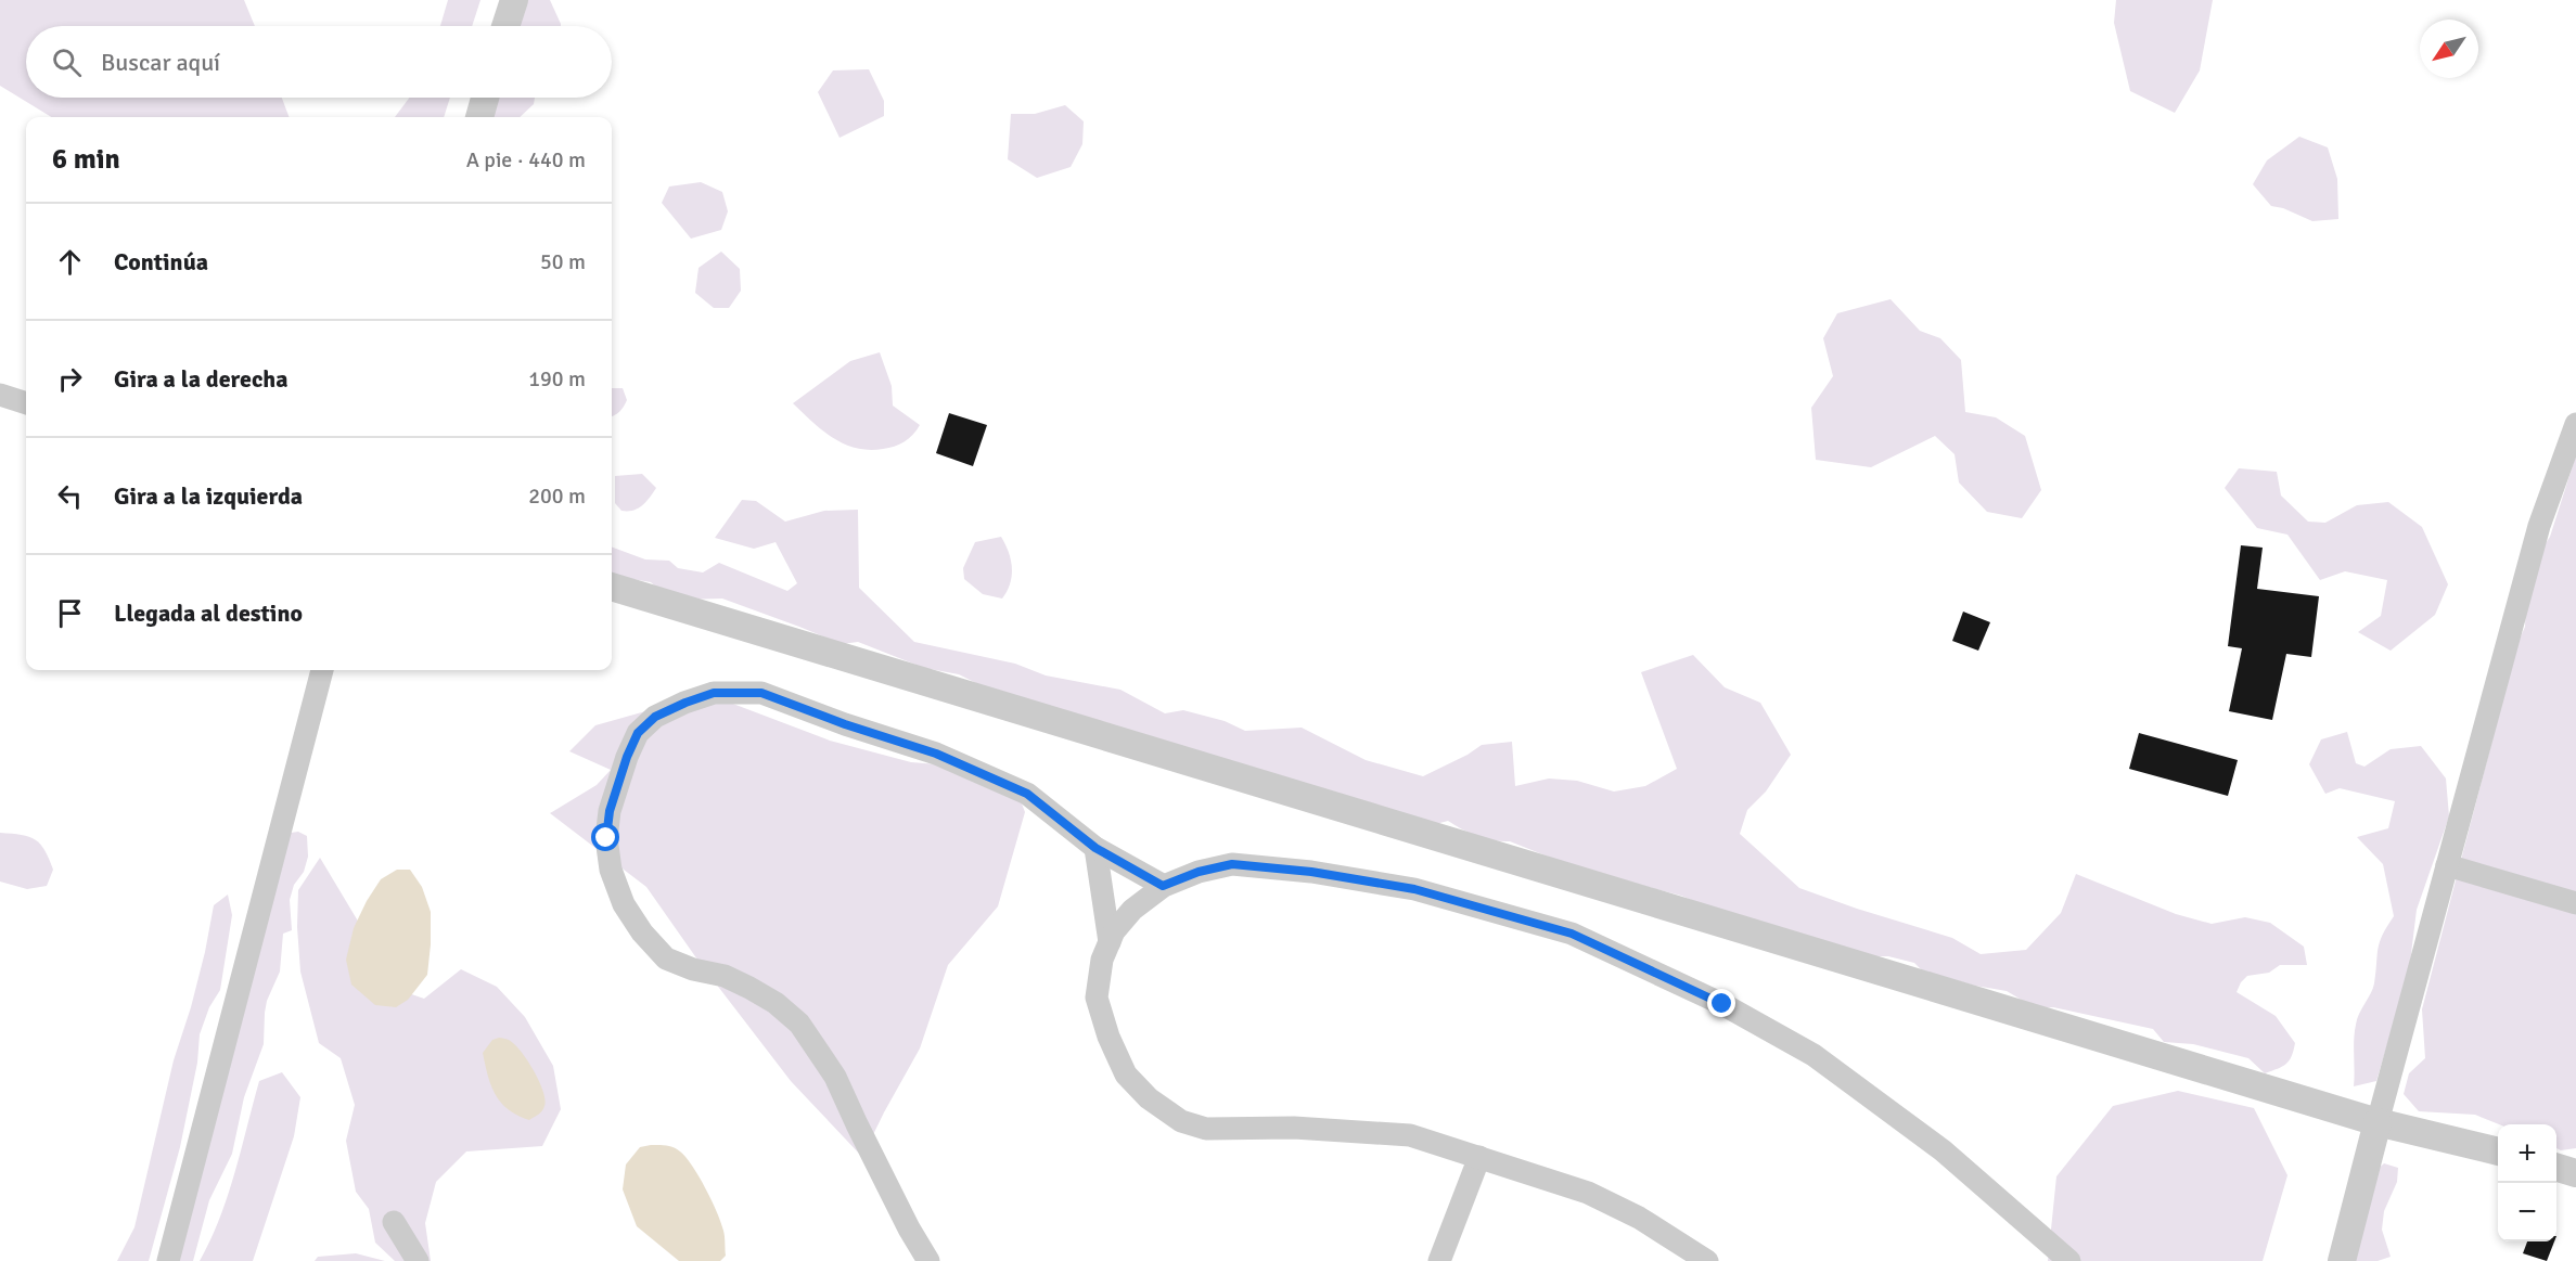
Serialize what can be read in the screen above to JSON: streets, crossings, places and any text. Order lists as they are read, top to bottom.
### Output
{
  "north": "bottom left",
  "page": {
    "search": "Buscar aquí",
    "heading": ["6 min", "A pie · 440 m"],
    "list": [
      ["Continúa", "50 m"],
      ["Gira a la derecha", "190 m"],
      ["Gira a la izquierda", "200 m"],
      "Llegada al destino"
    ],
    "map_buttons": ["+", "−"]
  }
}
